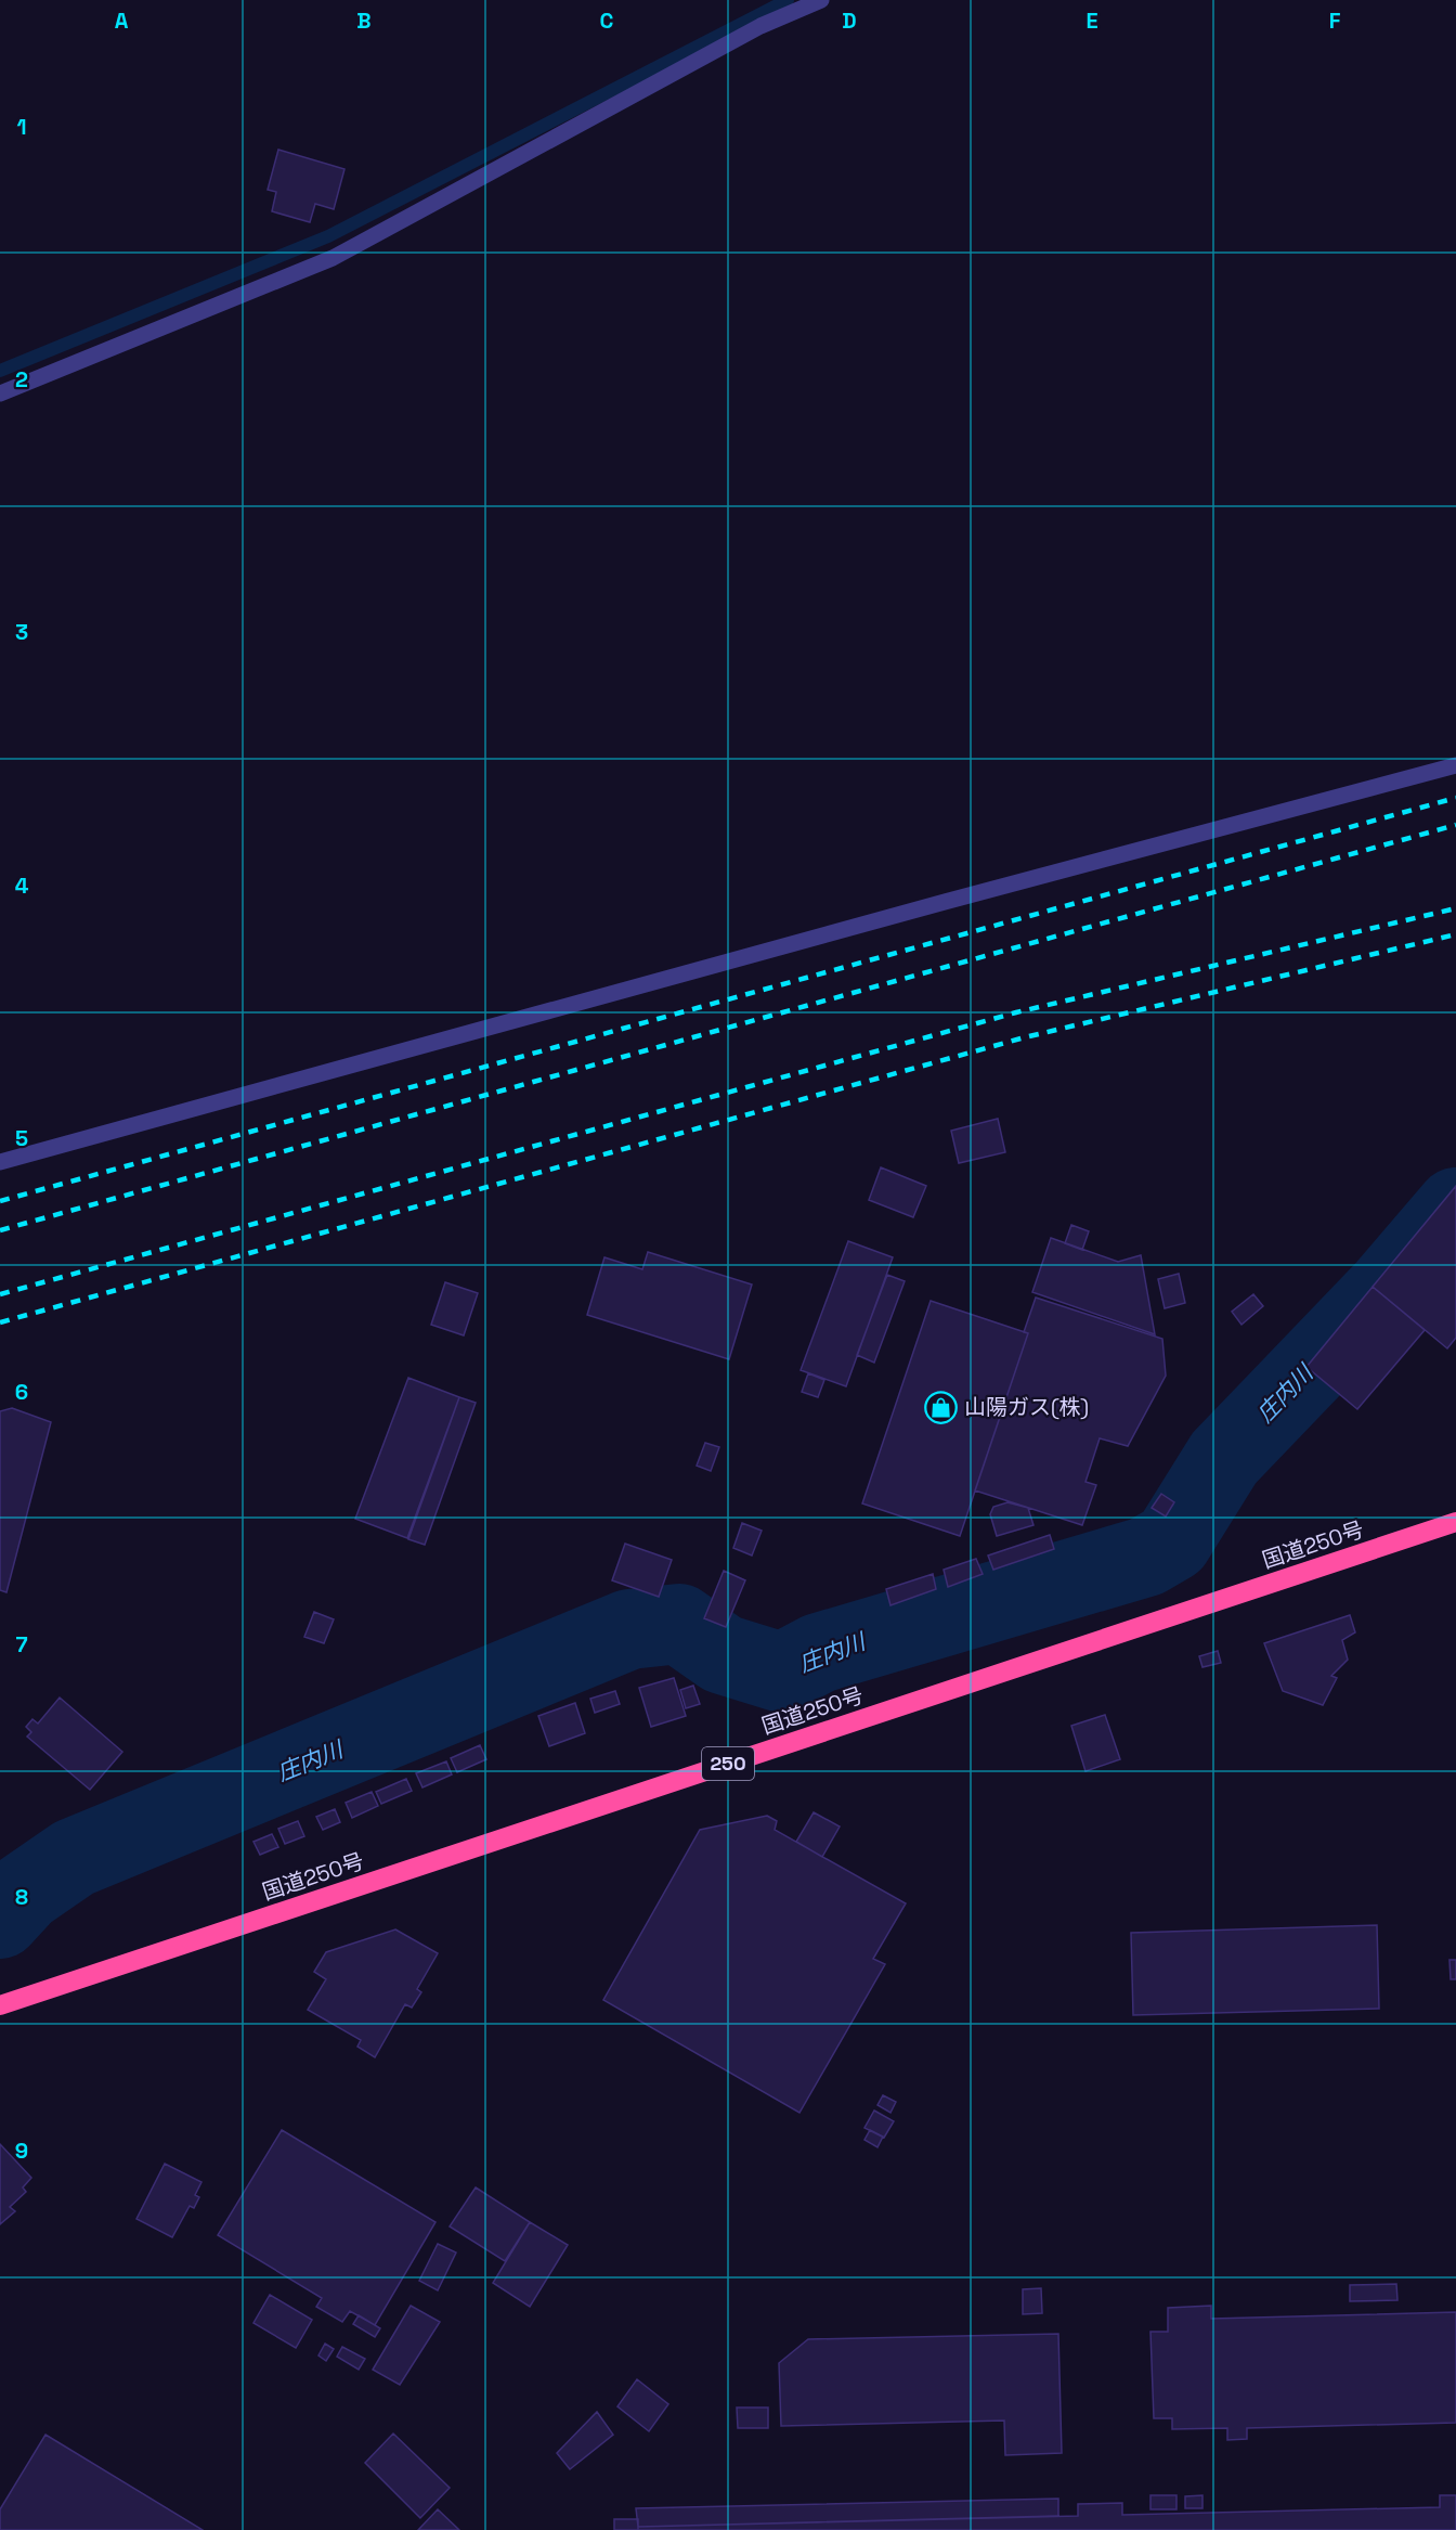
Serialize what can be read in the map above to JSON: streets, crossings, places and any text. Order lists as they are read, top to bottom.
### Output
{
  "streets": {
    "highway": ["国道250号", "250"]
  },
  "water": ["庄内川"],
  "places": {
    "shop": ["山陽ガス(株)"]
  },
  "grid": {
    "columns": [
      "A",
      "B",
      "C",
      "D",
      "E",
      "F"
    ],
    "rows": [
      "1",
      "2",
      "3",
      "4",
      "5",
      "6",
      "7",
      "8",
      "9"
    ]
  }
}
